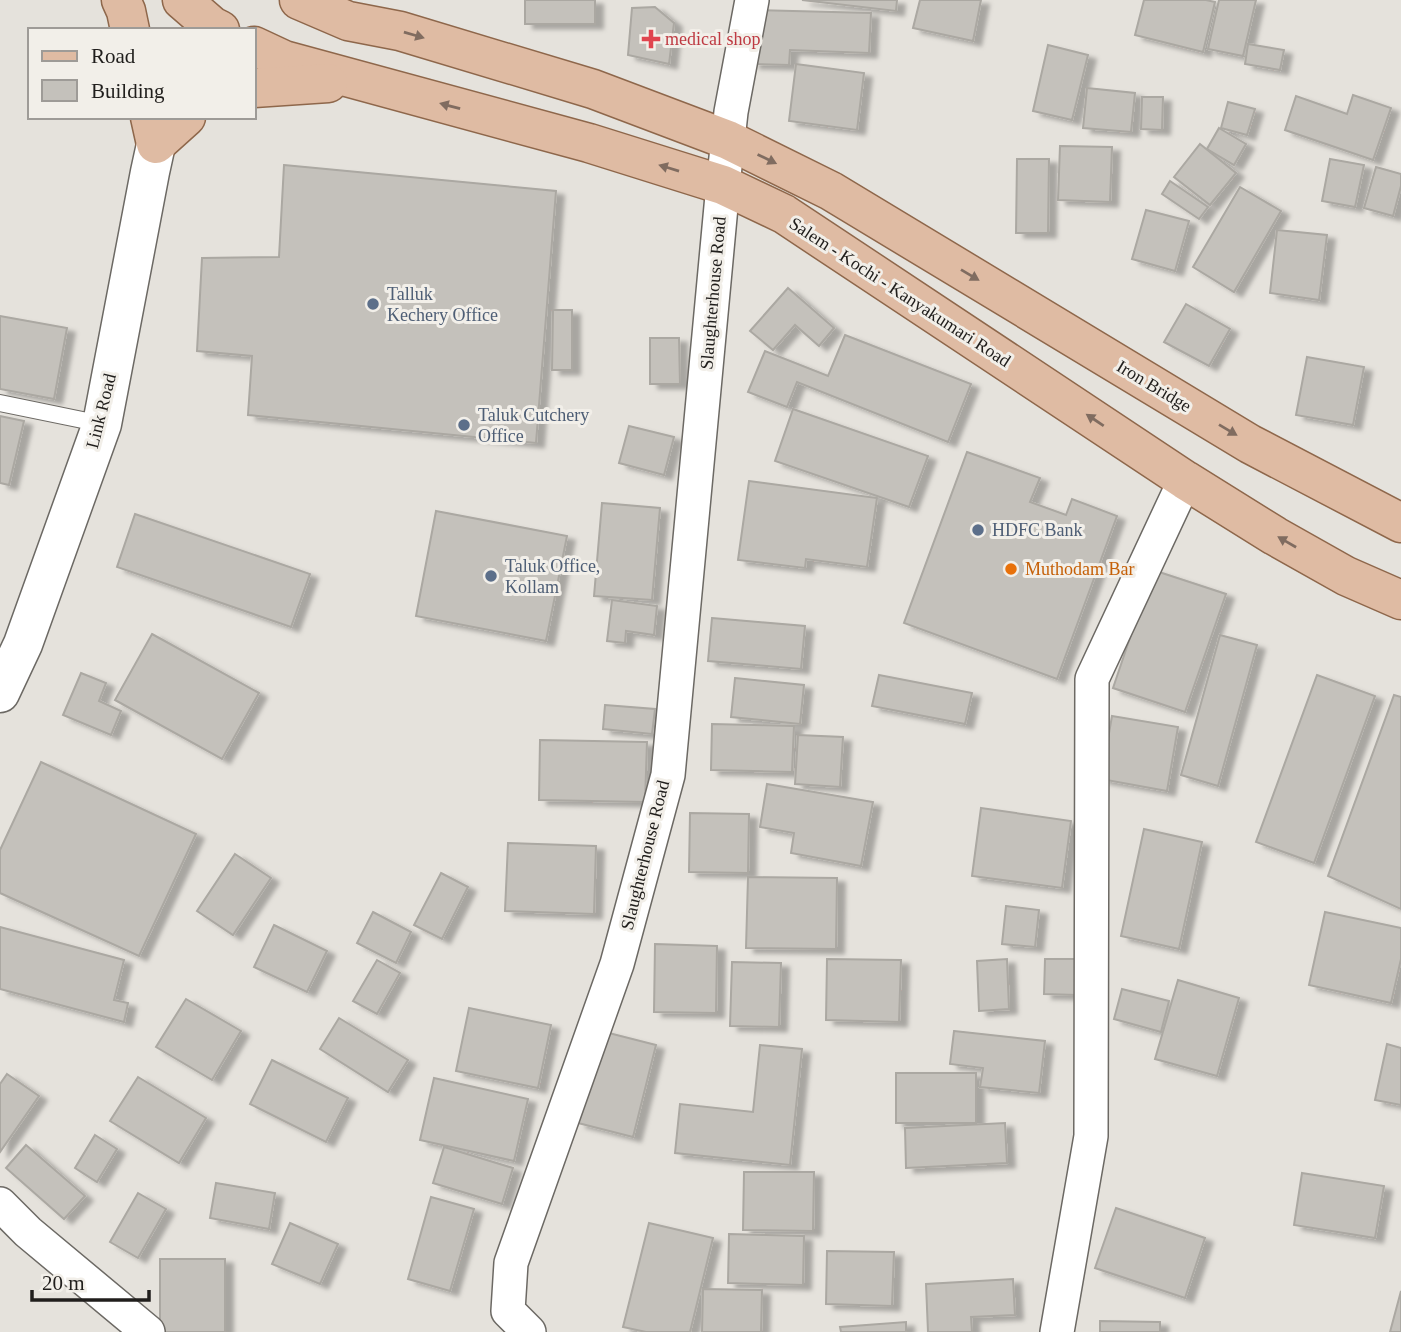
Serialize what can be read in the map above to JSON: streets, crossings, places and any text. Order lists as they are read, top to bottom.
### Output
{
  "streets": {
    "main road": ["Salem - Kochi - Kanyakumari Road", "Iron Bridge", "Link Road"],
    "street": ["Slaughterhouse Road"]
  },
  "crossings": [
    ["Salem - Kochi - Kanyakumari Road", "Slaughterhouse Road"],
    ["Slaughterhouse Road", "Iron Bridge"]
  ],
  "one_way": ["Iron Bridge"],
  "places": {
    "health": ["medical shop"],
    "other": [
      "Talluk Kechery Office",
      "Taluk Cutchery Office",
      "HDFC Bank",
      "Muthodam Bar",
      "Taluk Office, Kollam"
    ]
  },
  "legend": ["Road", "Building"],
  "scale_bar": "20 m"
}
